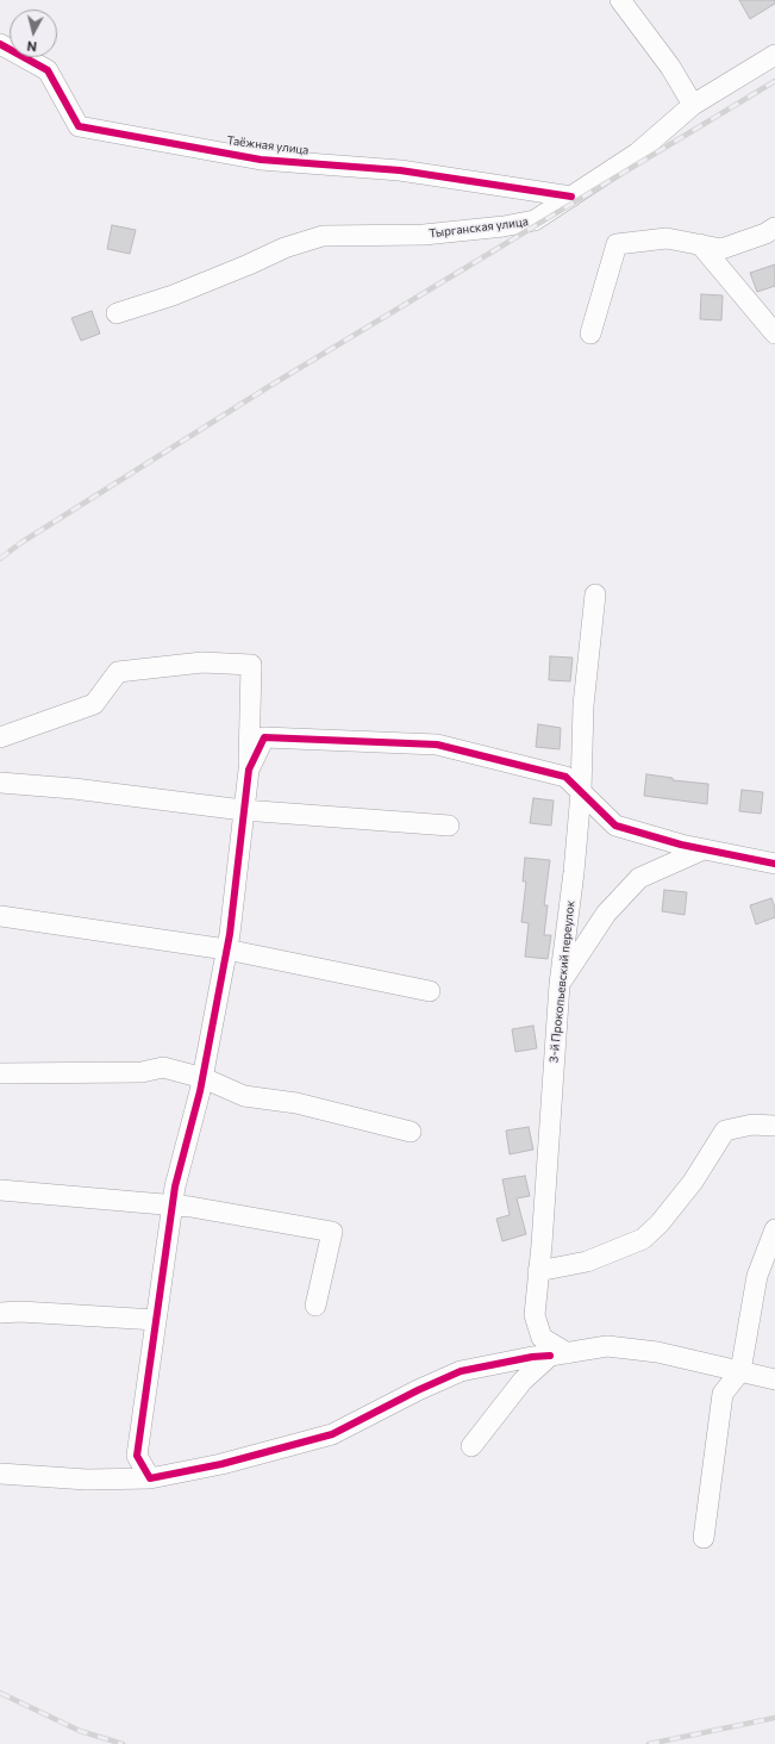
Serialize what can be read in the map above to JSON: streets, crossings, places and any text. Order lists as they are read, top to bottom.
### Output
{
  "streets": {
    "street": ["Таёжная улица", "Тырганская улица", "3-й Прокопьевский переулок"]
  },
  "crossings": [
    ["Таёжная улица", "Тырганская улица"]
  ],
  "north": "bottom"
}
